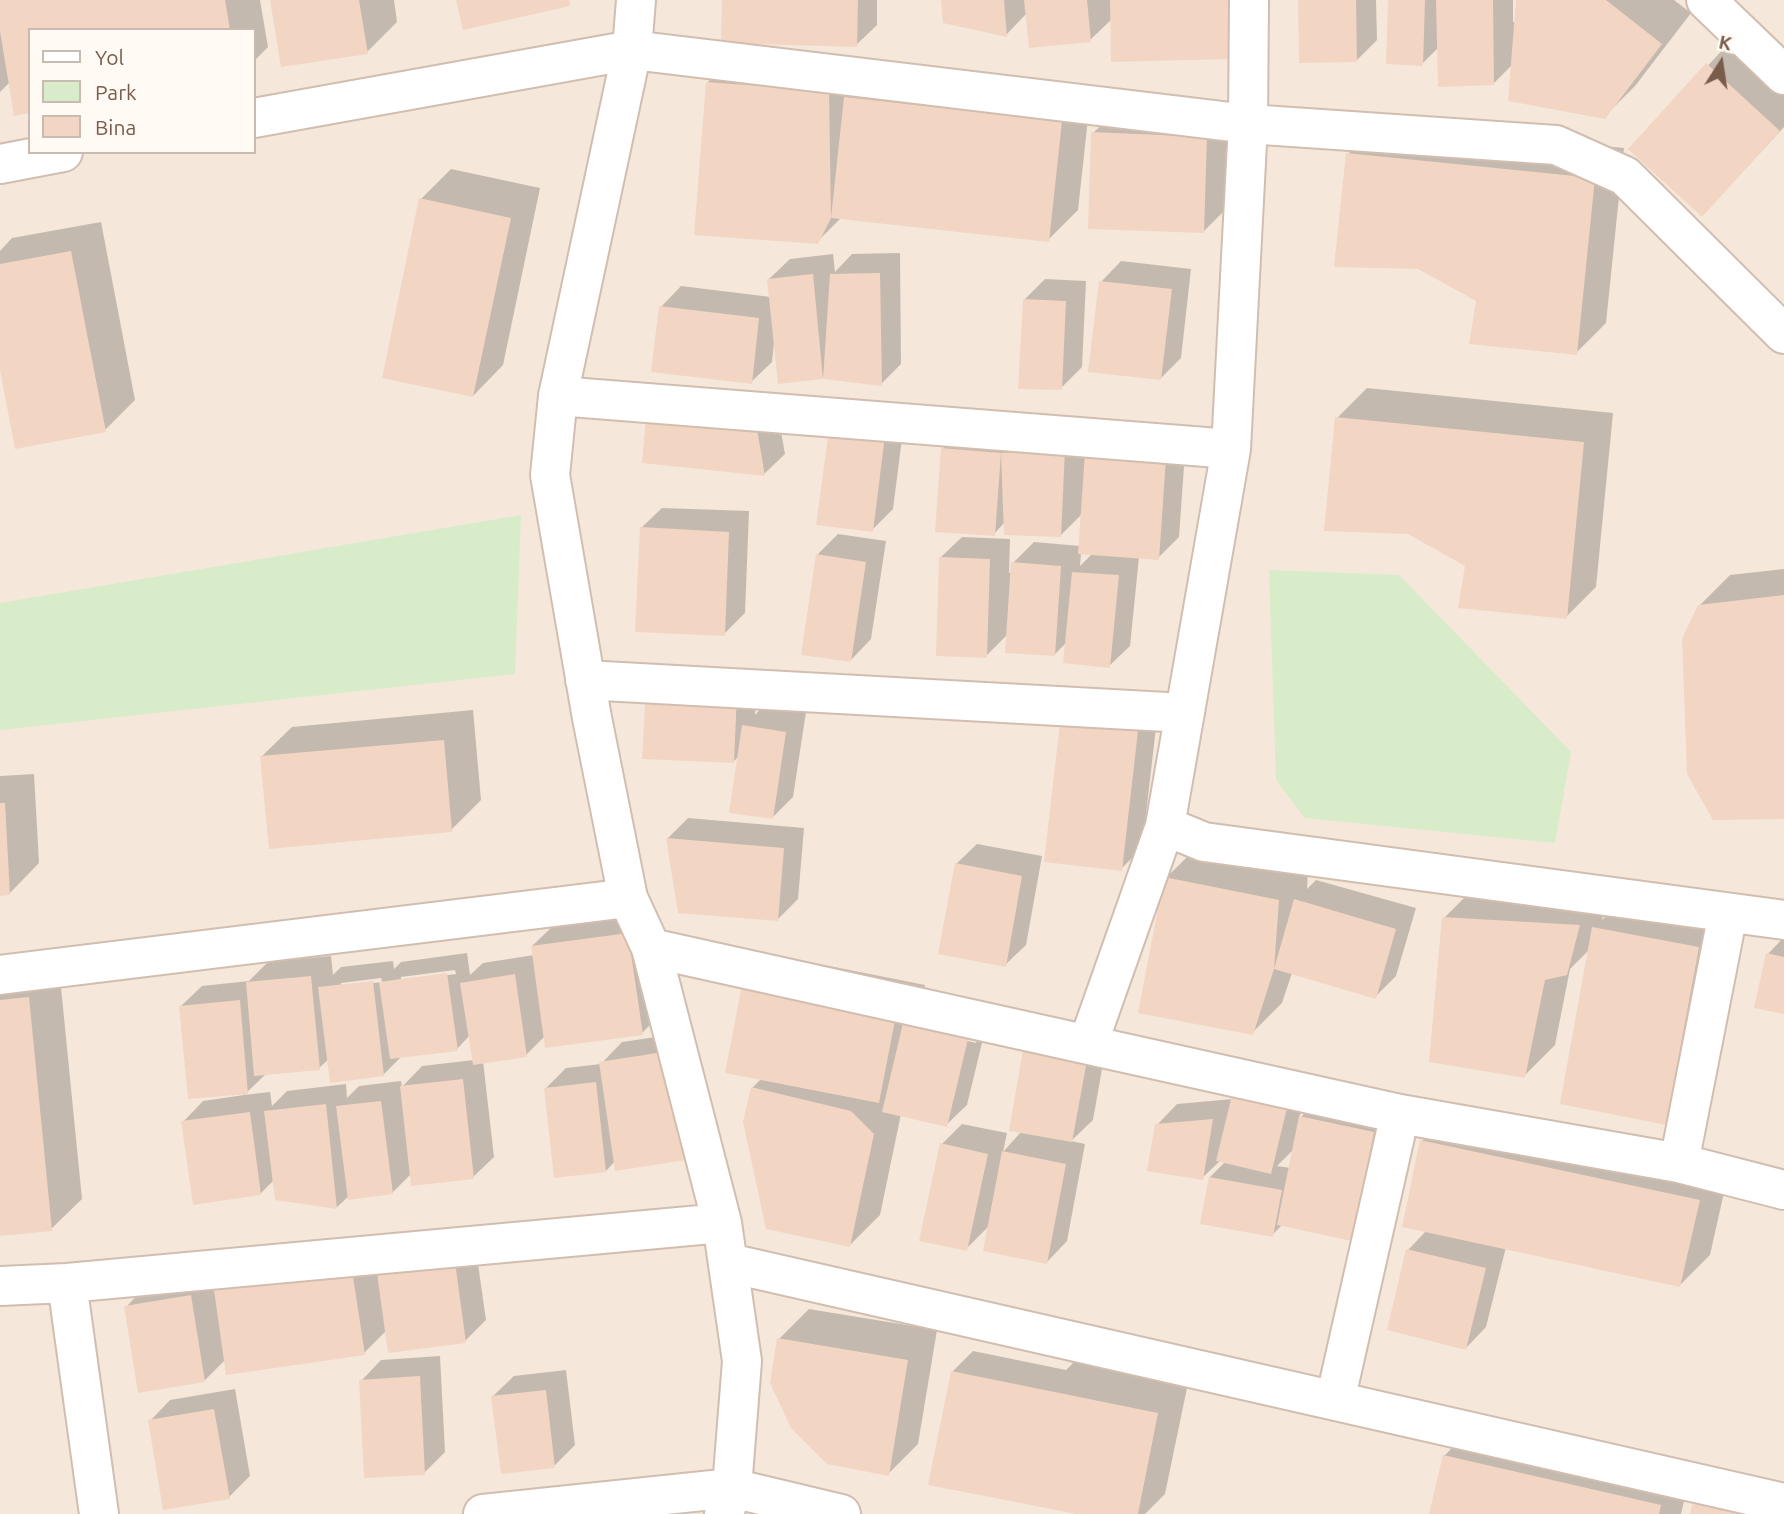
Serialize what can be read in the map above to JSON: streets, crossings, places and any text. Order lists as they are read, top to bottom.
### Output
{
  "legend": ["Yol", "Park", "Bina"],
  "north": "top"
}
